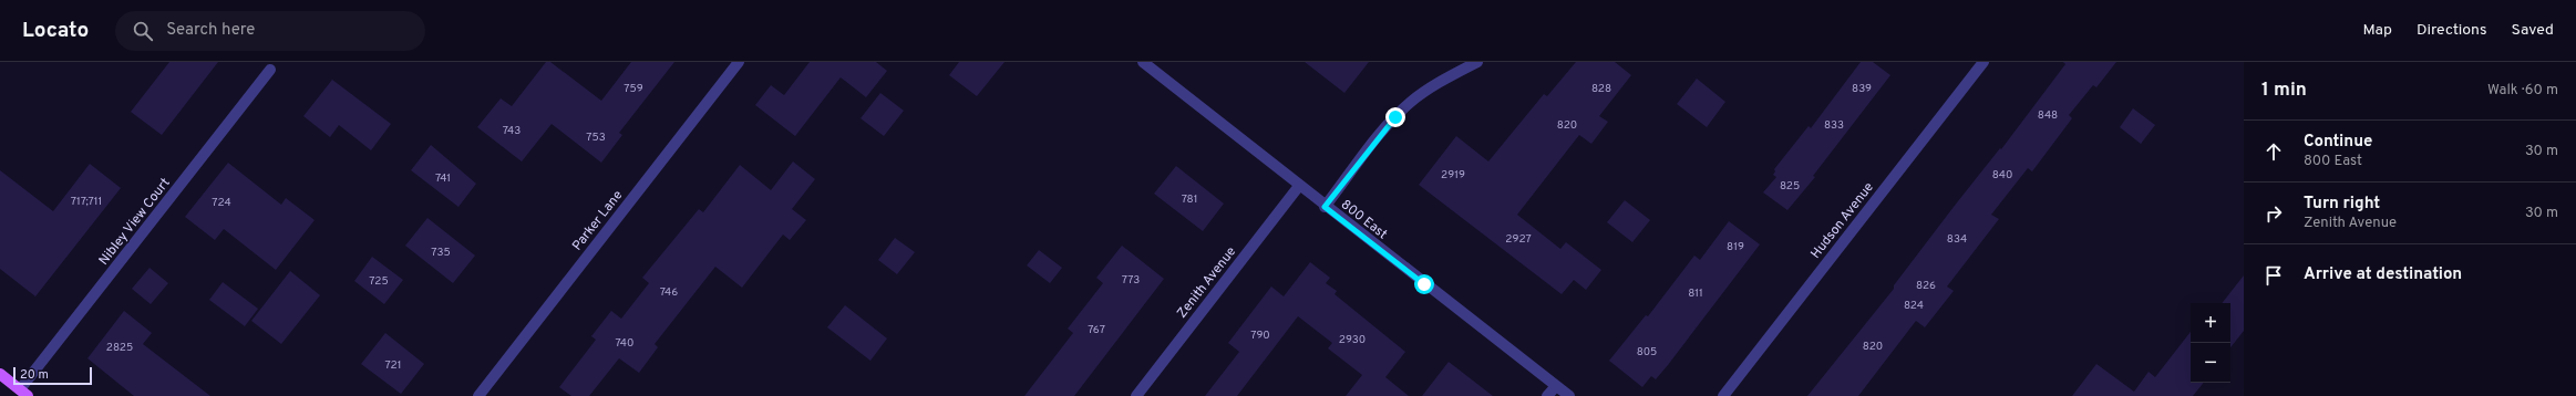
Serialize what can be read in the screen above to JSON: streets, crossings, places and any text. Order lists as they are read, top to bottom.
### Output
{
  "streets": {
    "street": [
      "800 East",
      "Parker Lane",
      "Hudson Avenue",
      "Nibley View Court",
      "Zenith Avenue"
    ]
  },
  "crossings": [
    ["800 East", "Zenith Avenue"]
  ],
  "house_numbers": [
    "759",
    "828",
    "839",
    "848",
    "820",
    "833",
    "743",
    "753",
    "2919",
    "840",
    "741",
    "825",
    "781",
    "717;711",
    "724",
    "2927",
    "834",
    "819",
    "735",
    "773",
    "725",
    "826",
    "746",
    "811",
    "824",
    "767",
    "790",
    "2930",
    "740",
    "820",
    "2825",
    "805",
    "721"
  ],
  "scale_bar": "20 m",
  "page": {
    "header": "Locato",
    "search": "Search here",
    "nav": ["Map", "Directions", "Saved"],
    "heading": ["1 min", "Walk · 60 m"],
    "list": [
      ["Continue", "800 East", "30 m"],
      ["Turn right", "Zenith Avenue", "30 m"],
      "Arrive at destination"
    ],
    "map_buttons": ["+", "−"],
    "scale": "20 m"
  }
}
